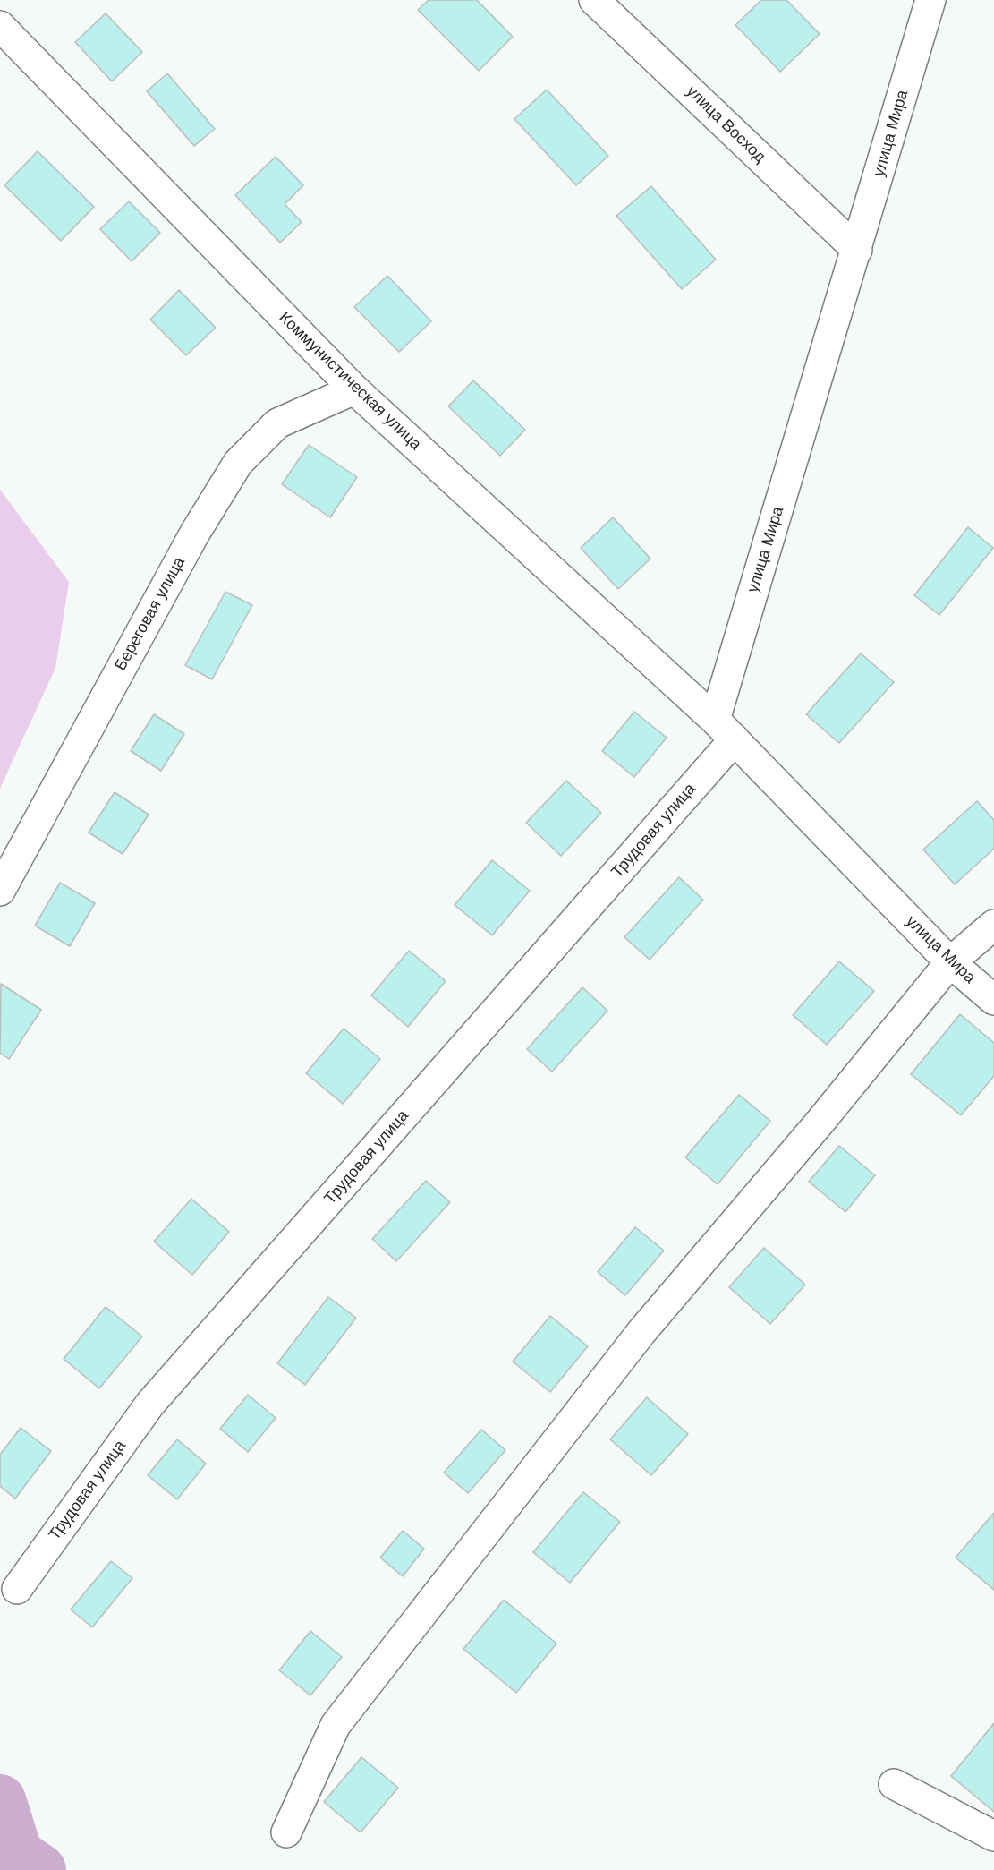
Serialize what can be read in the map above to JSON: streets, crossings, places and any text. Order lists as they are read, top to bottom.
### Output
{
  "streets": {
    "street": [
      "улица Восход",
      "улица Мира",
      "Коммунистическая улица",
      "Береговая улица",
      "Трудовая улица"
    ]
  },
  "crossings": [
    ["улица Восход", "улица Мира"],
    ["улица Мира", "Коммунистическая улица"],
    ["улица Мира", "Трудовая улица"],
    ["Коммунистическая улица", "Береговая улица"],
    ["Коммунистическая улица", "Трудовая улица"]
  ]
}
